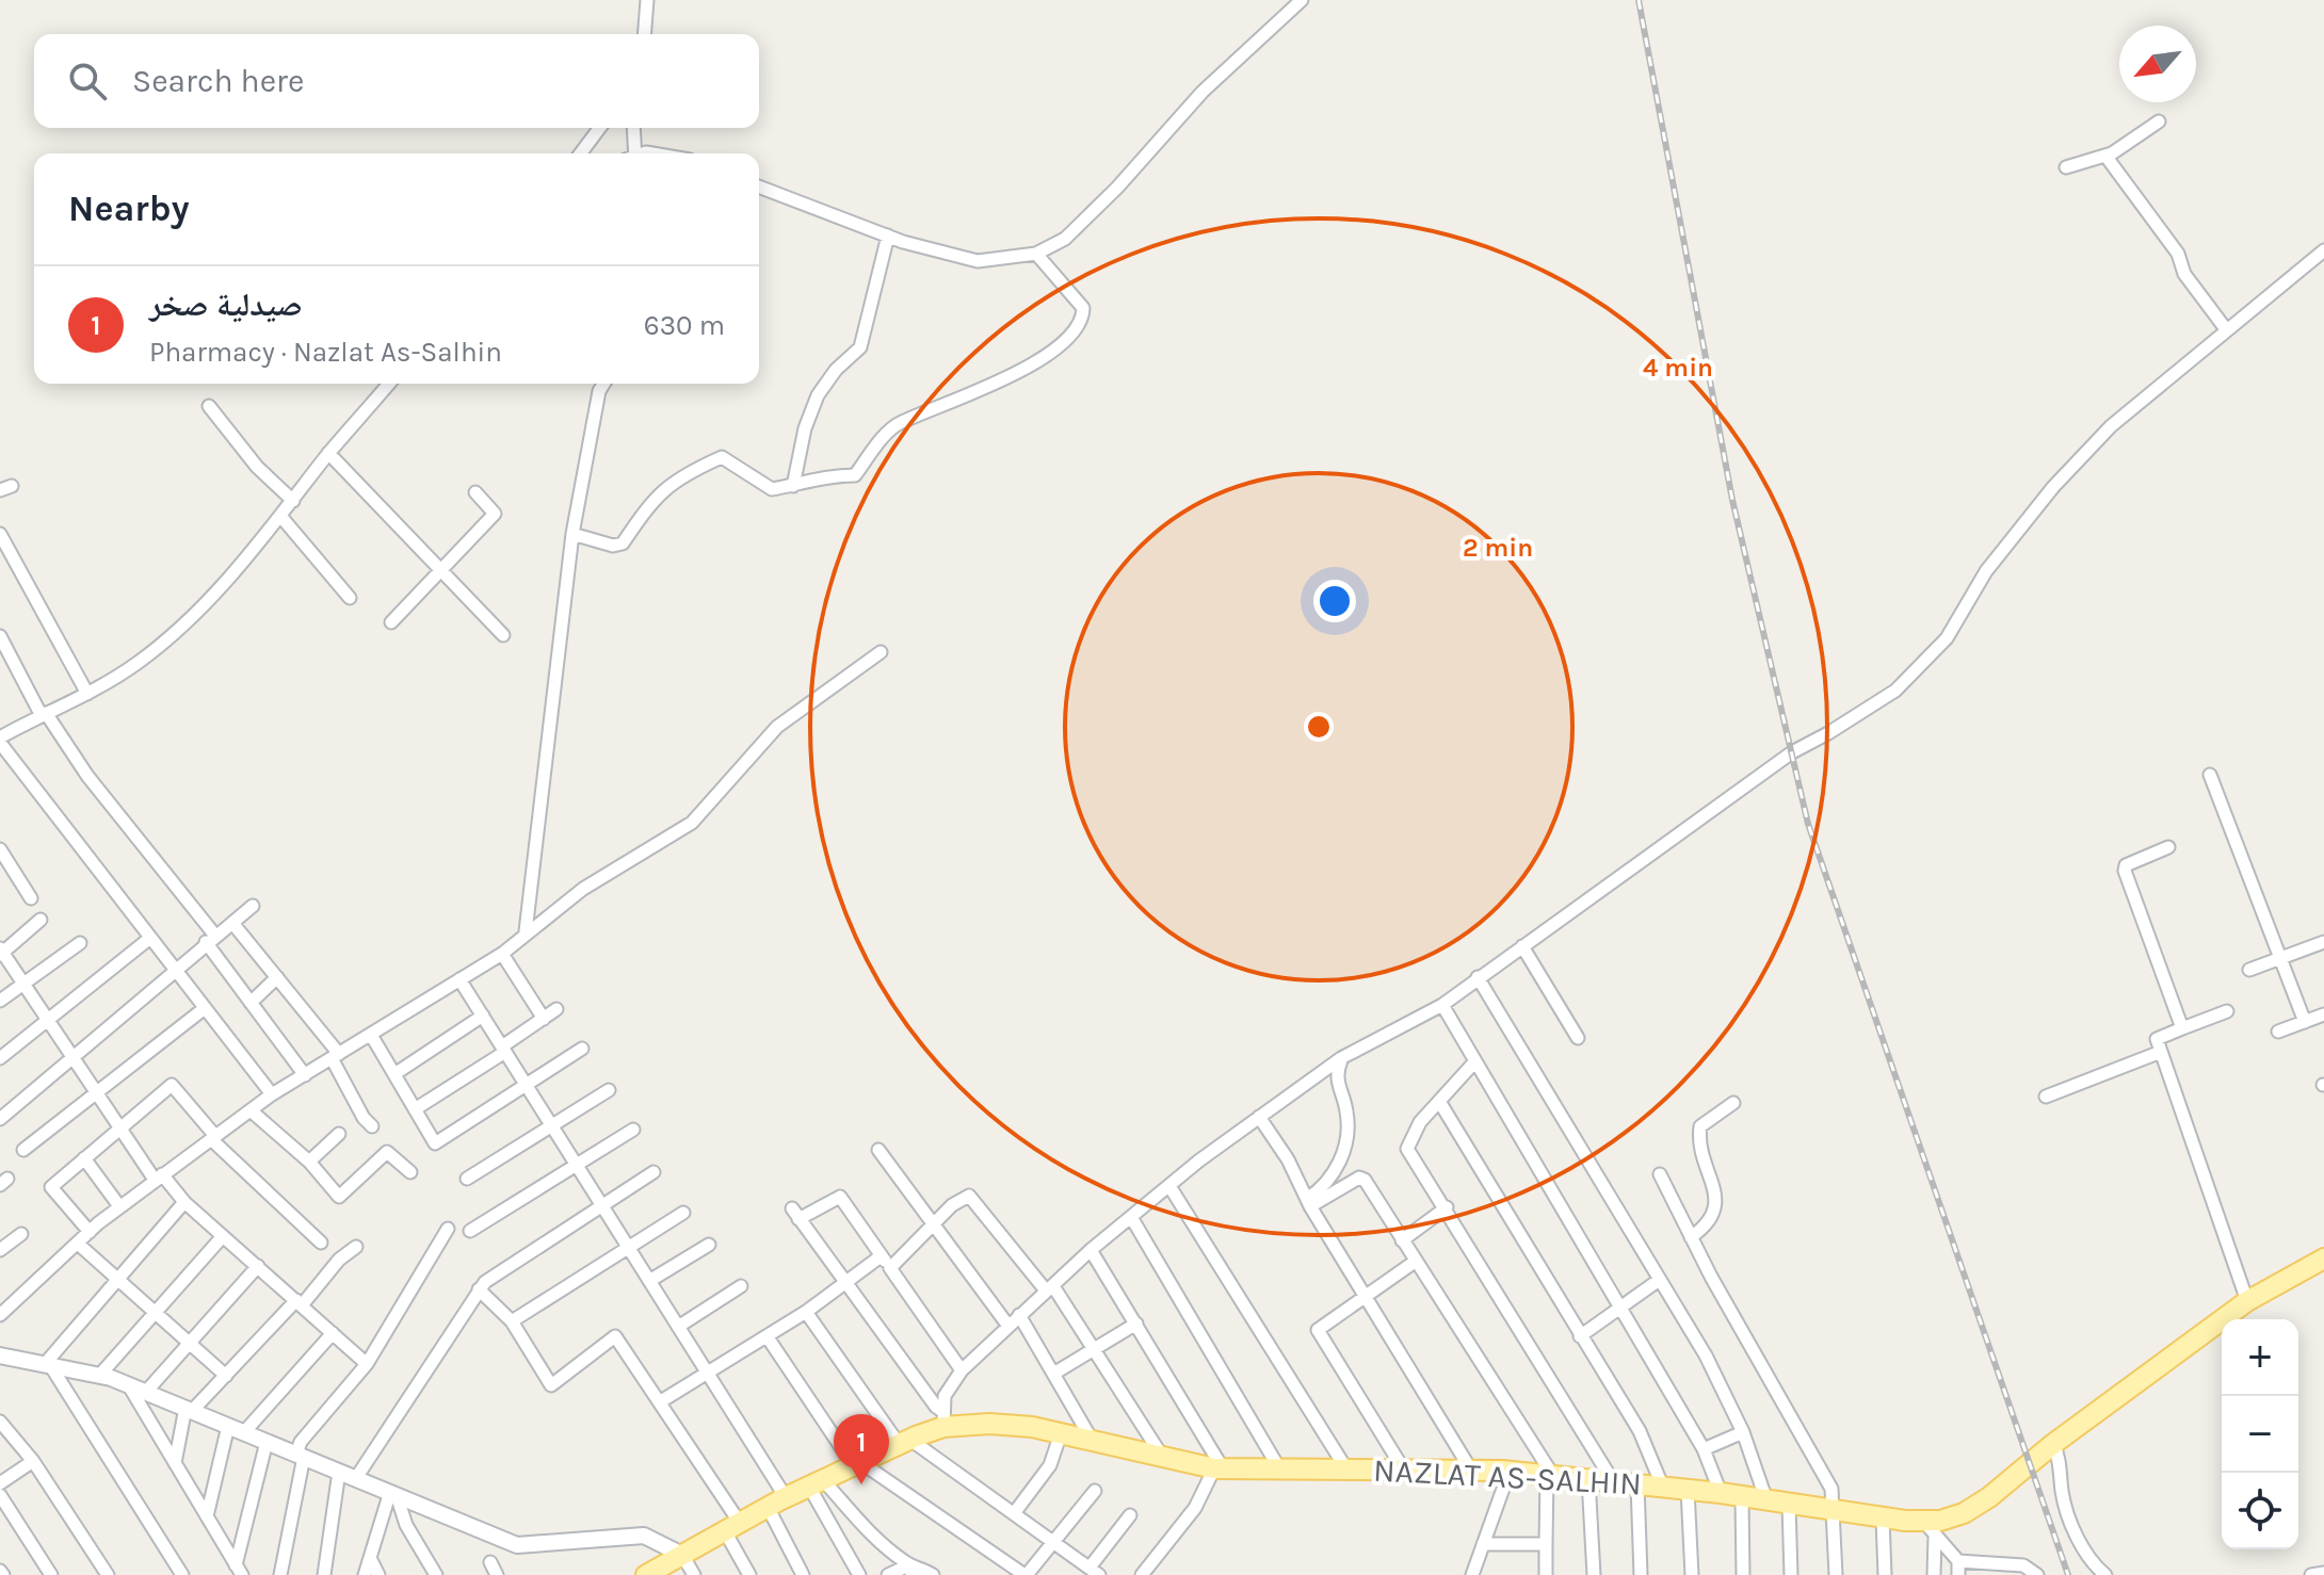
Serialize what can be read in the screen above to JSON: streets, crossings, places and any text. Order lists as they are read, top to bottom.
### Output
{
  "streets": {
    "main road": ["NAZLAT AS-SALHIN"]
  },
  "north": "bottom left",
  "page": {
    "search": "Search here",
    "heading": "Nearby",
    "list": [
      {
        "mark": "1",
        "name": "صيدلية صخر",
        "note": "Pharmacy · Nazlat As-Salhin",
        "value": "630 m"
      }
    ],
    "map_buttons": ["+", "−"],
    "pins": "1"
  },
  "rings": ["4 min", "2 min"]
}
